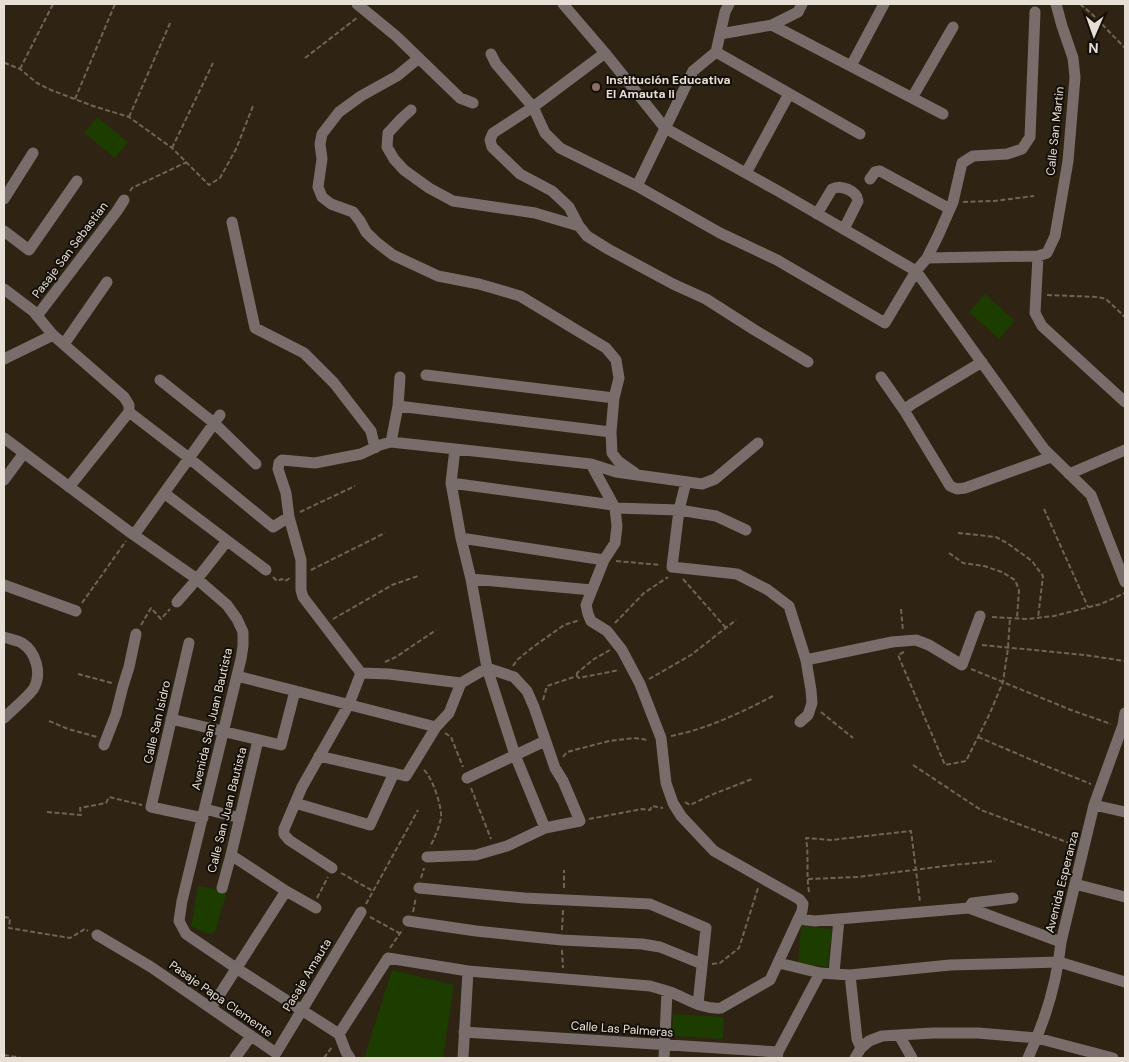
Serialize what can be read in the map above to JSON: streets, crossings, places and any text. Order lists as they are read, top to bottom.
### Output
{
  "streets": {
    "street": [
      "Calle San Martin",
      "Pasaje San Sebastian",
      "Avenida San Juan Bautista",
      "Calle San Isidro",
      "Calle San Juan Bautista",
      "Avenida Esperanza",
      "Pasaje Amauta",
      "Pasaje Papa Clemente",
      "Calle Las Palmeras"
    ]
  },
  "crossings": [
    ["Avenida San Juan Bautista", "Pasaje Amauta"],
    ["Pasaje Amauta", "Pasaje Papa Clemente"]
  ],
  "places": ["Institución Educativa El Amauta Ii"],
  "north": "bottom"
}
